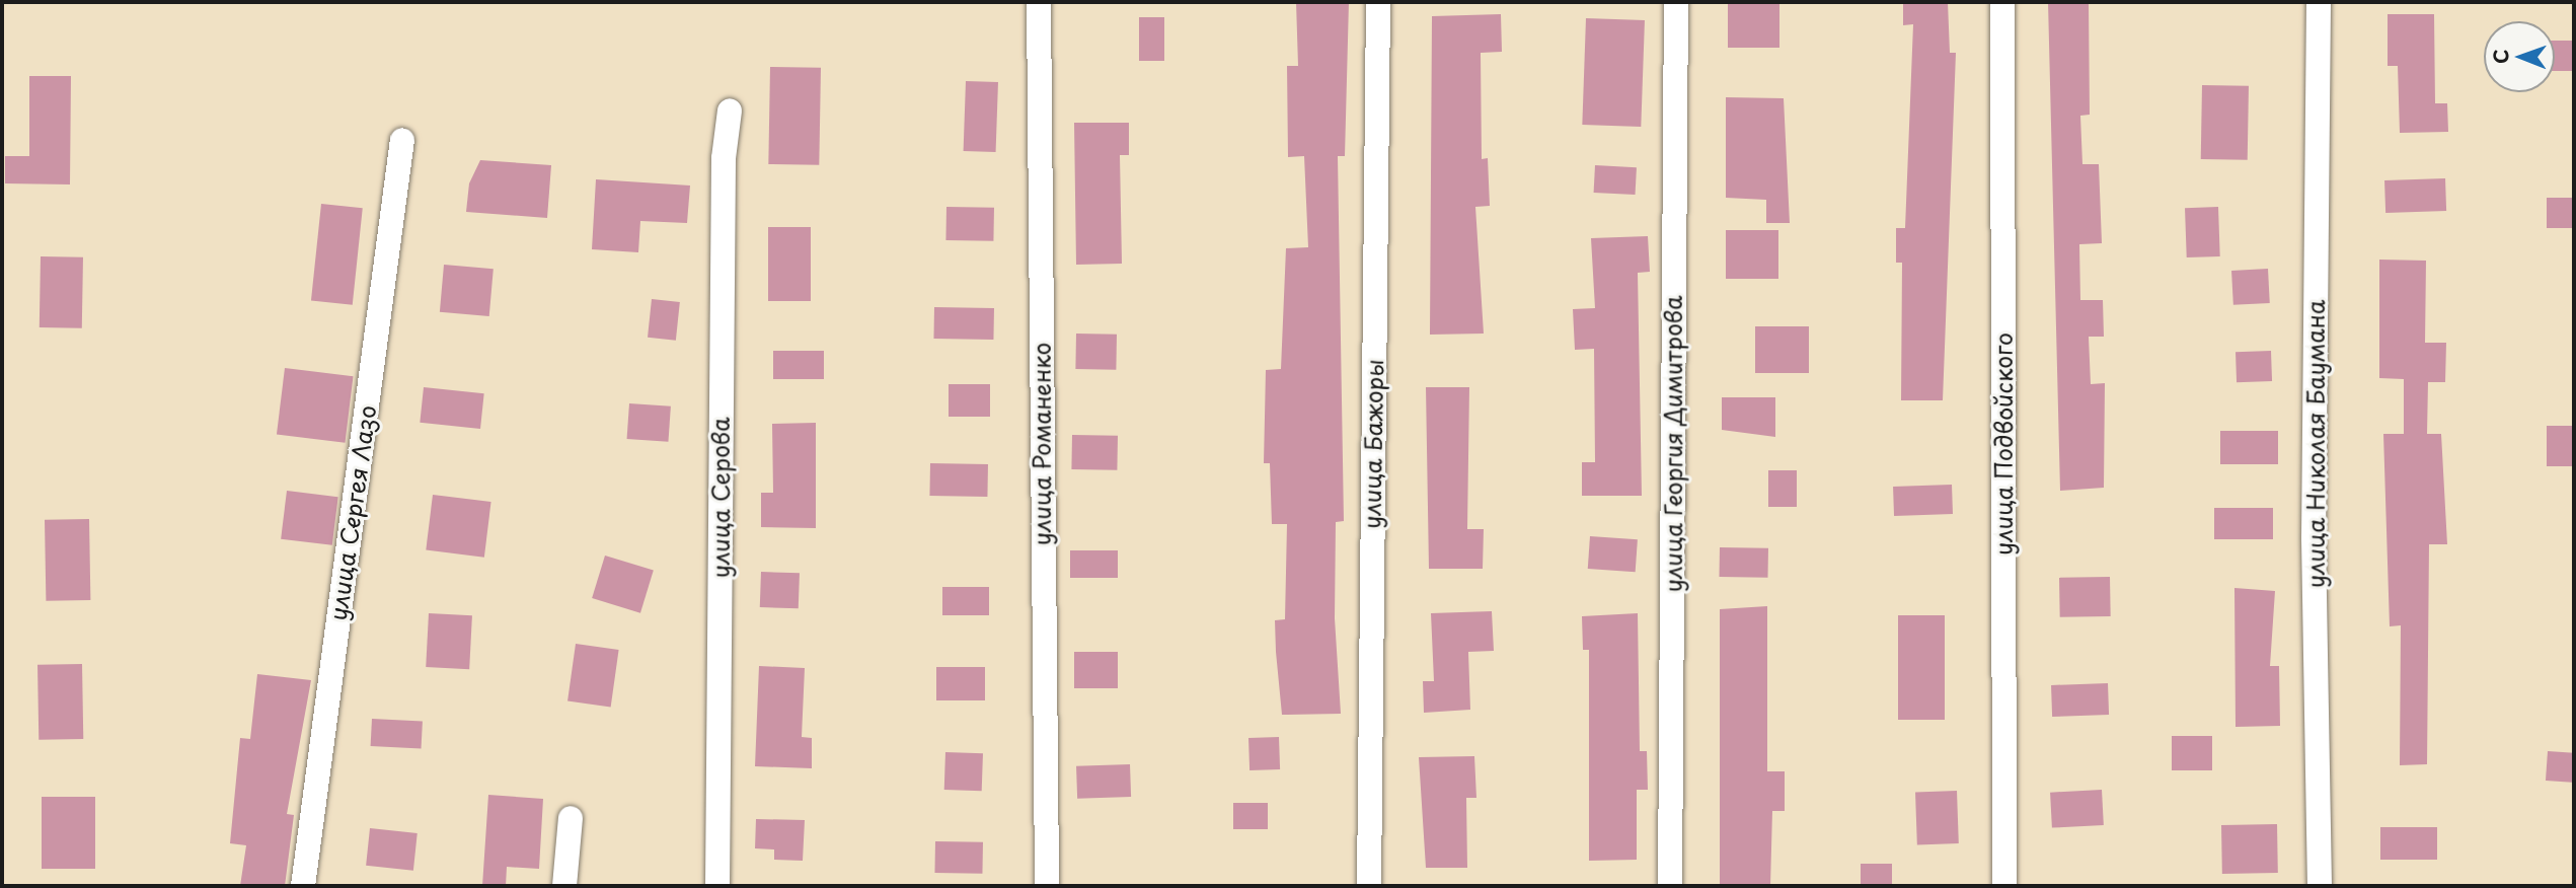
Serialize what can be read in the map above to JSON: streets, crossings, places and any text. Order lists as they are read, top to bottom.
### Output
{
  "streets": {
    "street": [
      "улица Романенко",
      "улица Бажоры",
      "улица Георгия Димитрова",
      "улица Подвойского",
      "улица Николая Баумана",
      "улица Серова",
      "улица Сергея Лазо"
    ]
  },
  "north": "left"
}
